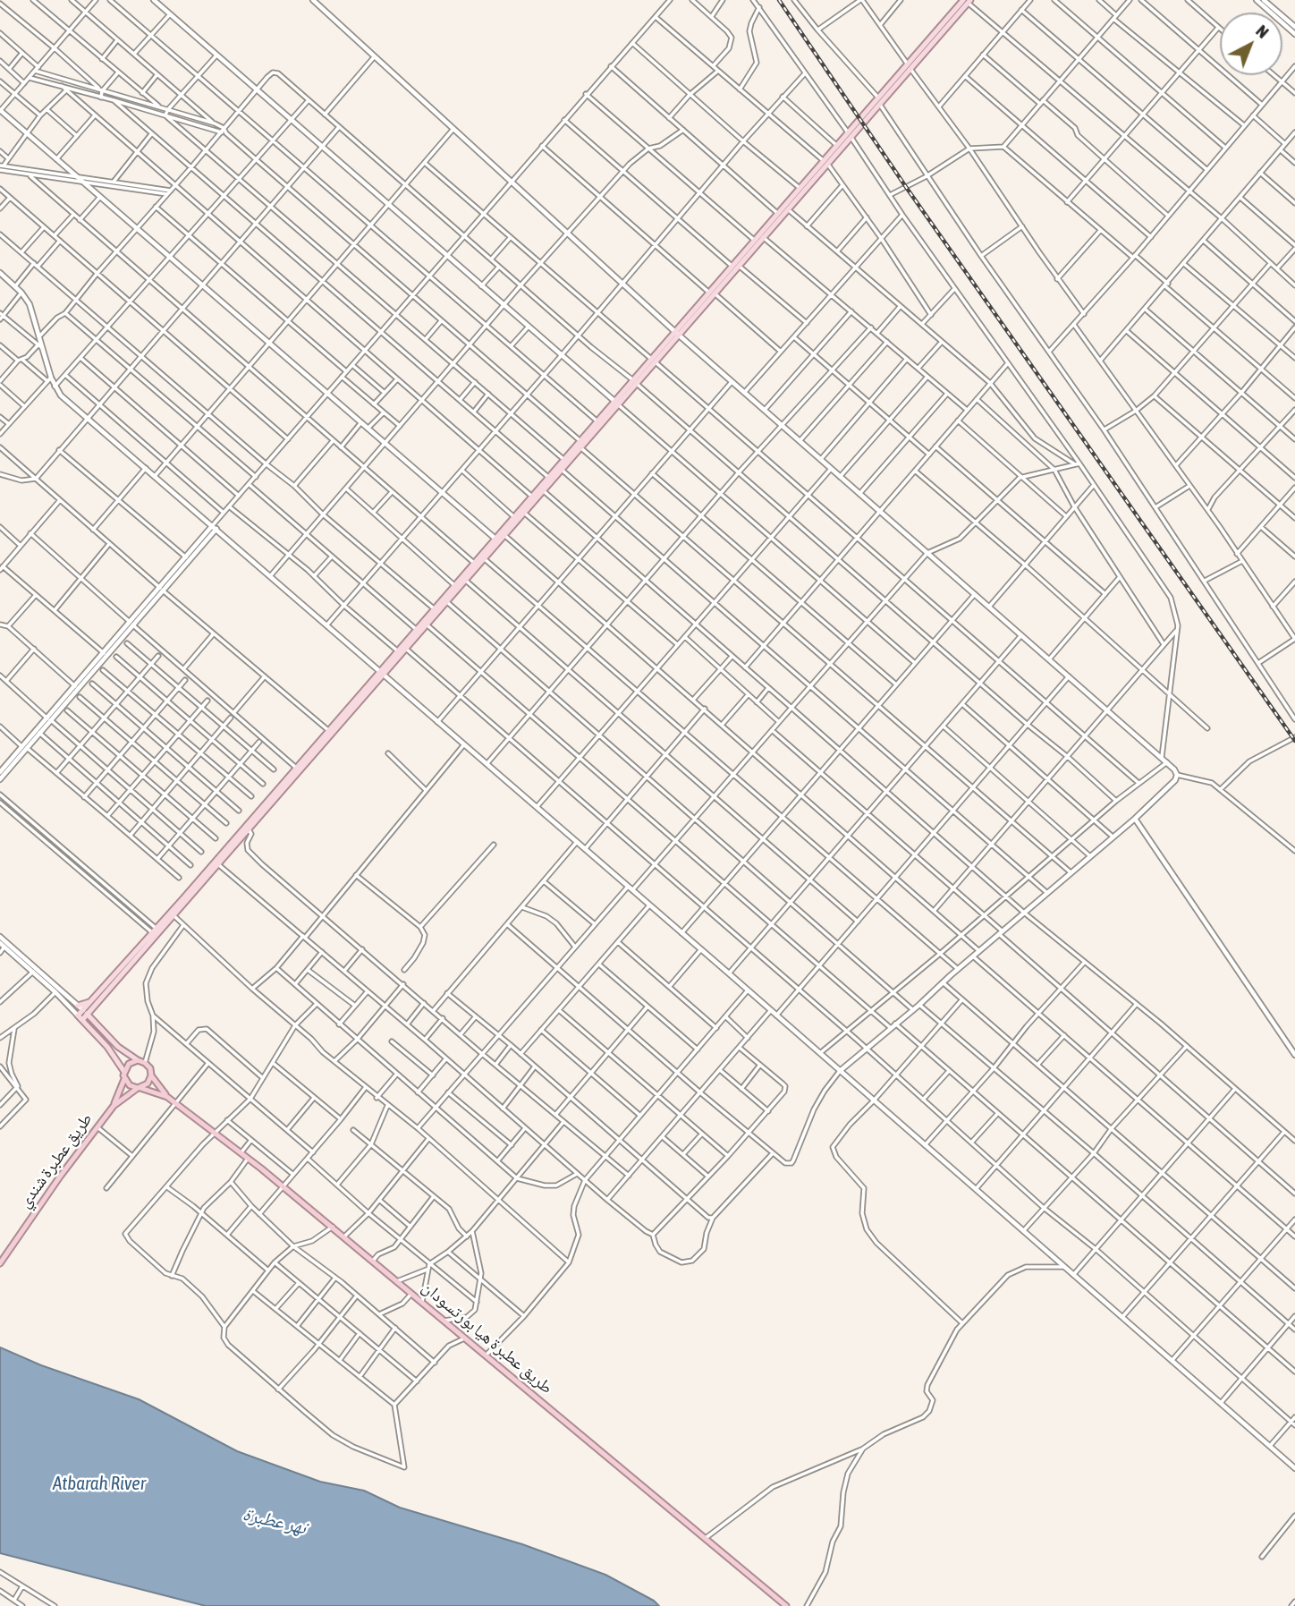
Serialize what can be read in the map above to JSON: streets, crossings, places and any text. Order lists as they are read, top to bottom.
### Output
{
  "streets": {
    "highway": ["طريق عطبرة شندي", "طريق عطبرة هيا بورتسودان"]
  },
  "water": ["Atbarah River", "نهر عطبرة"],
  "north": "top right"
}
